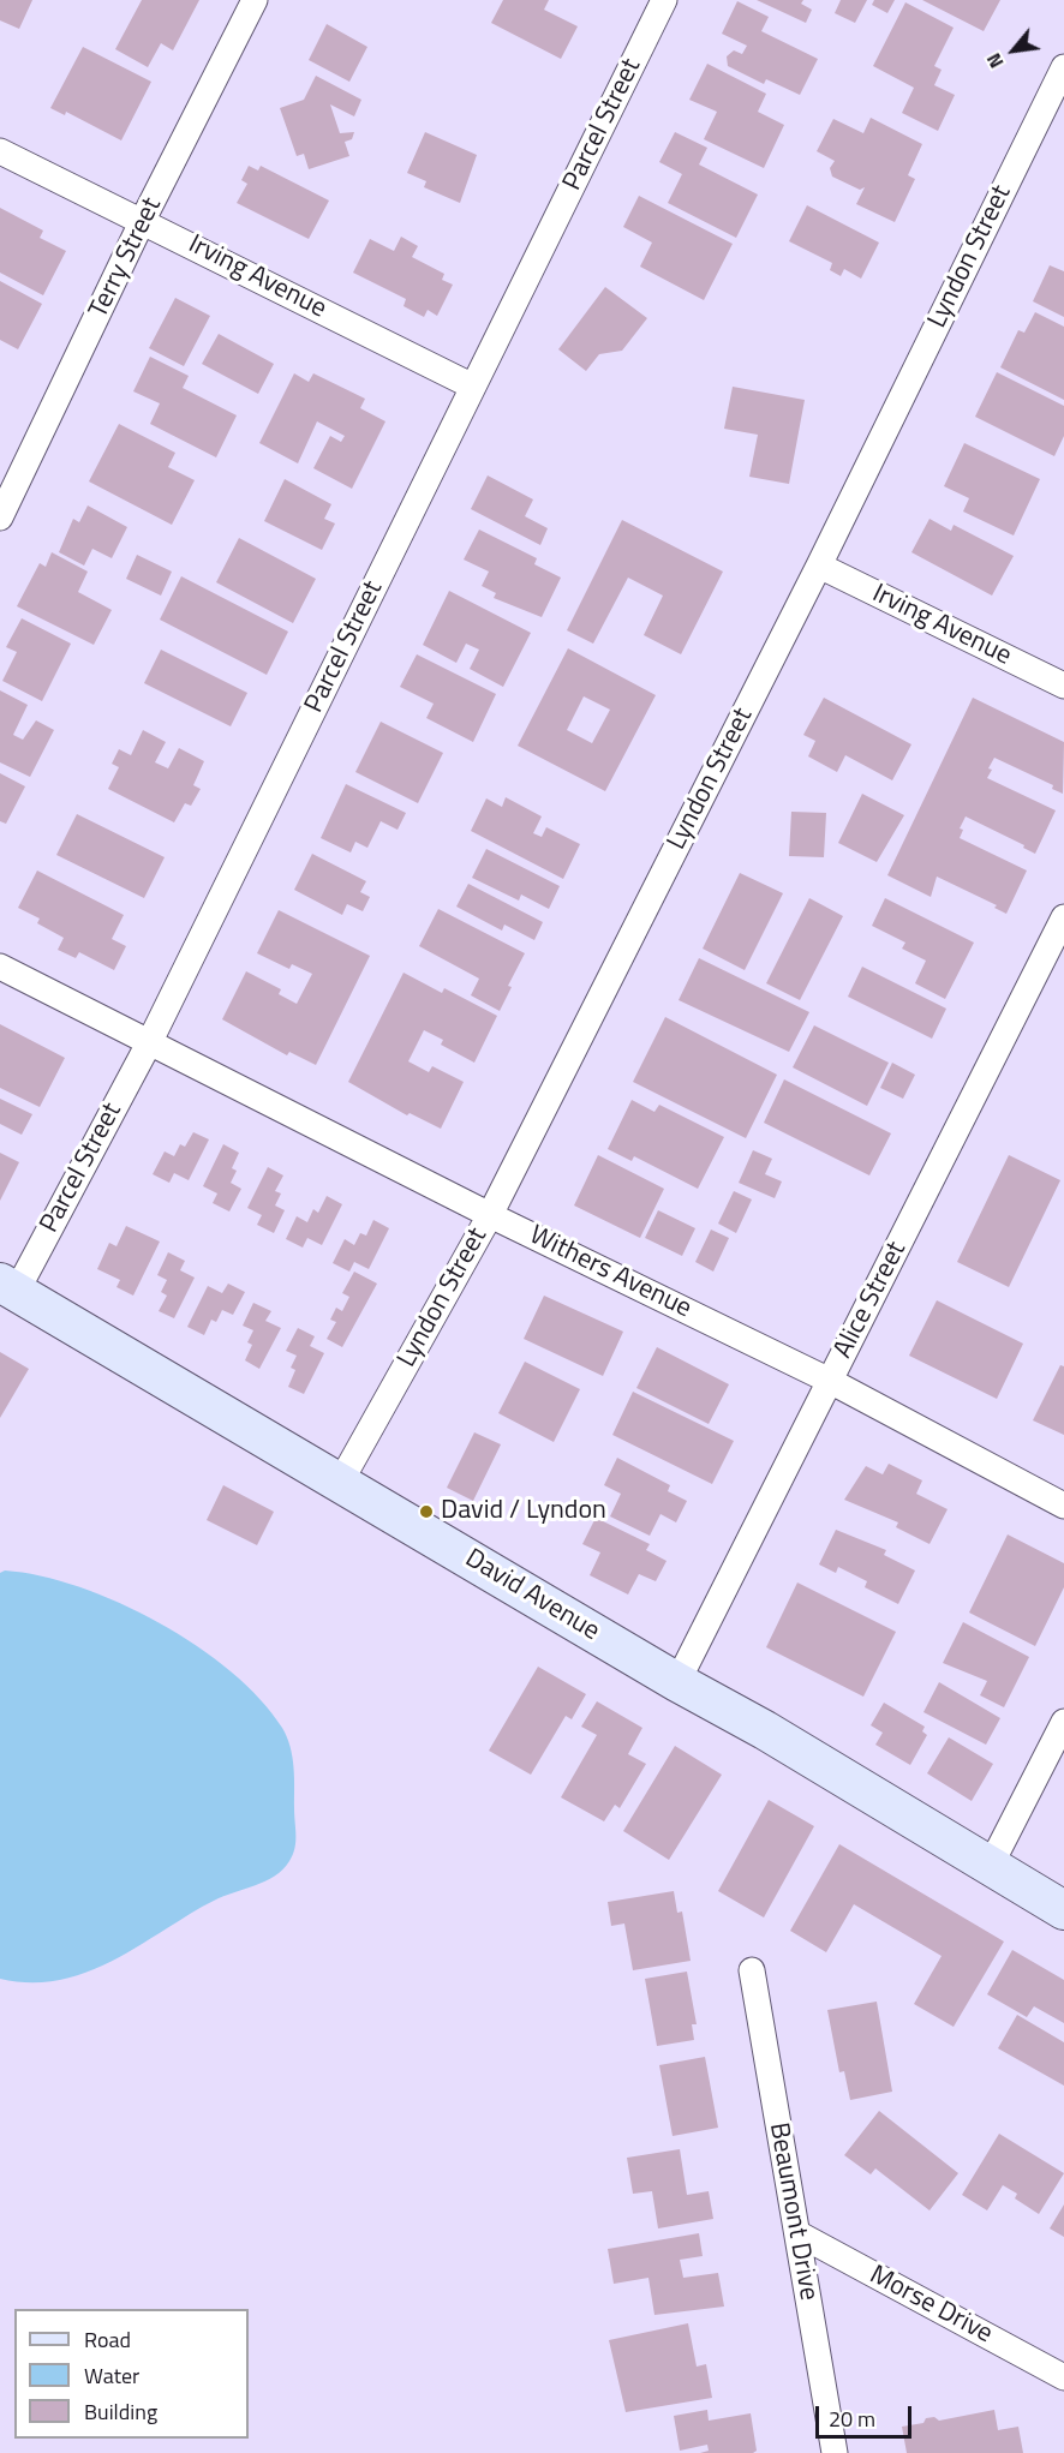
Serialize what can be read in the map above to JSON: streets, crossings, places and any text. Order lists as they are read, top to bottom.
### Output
{
  "streets": {
    "main road": ["David Avenue"],
    "street": [
      "Parcel Street",
      "Lyndon Street",
      "Terry Street",
      "Irving Avenue",
      "Withers Avenue",
      "Alice Street",
      "Beaumont Drive",
      "Morse Drive"
    ]
  },
  "crossings": [
    ["Parcel Street", "Irving Avenue"],
    ["Parcel Street", "Withers Avenue"],
    ["Parcel Street", "David Avenue"],
    ["Lyndon Street", "Irving Avenue"],
    ["Lyndon Street", "Withers Avenue"],
    ["Lyndon Street", "David Avenue"],
    ["Terry Street", "Irving Avenue"],
    ["Withers Avenue", "Alice Street"],
    ["Alice Street", "David Avenue"],
    ["Beaumont Drive", "Morse Drive"]
  ],
  "places": ["David / Lyndon"],
  "legend": ["Road", "Water", "Building"],
  "scale_bar": "20 m",
  "north": "bottom left"
}
